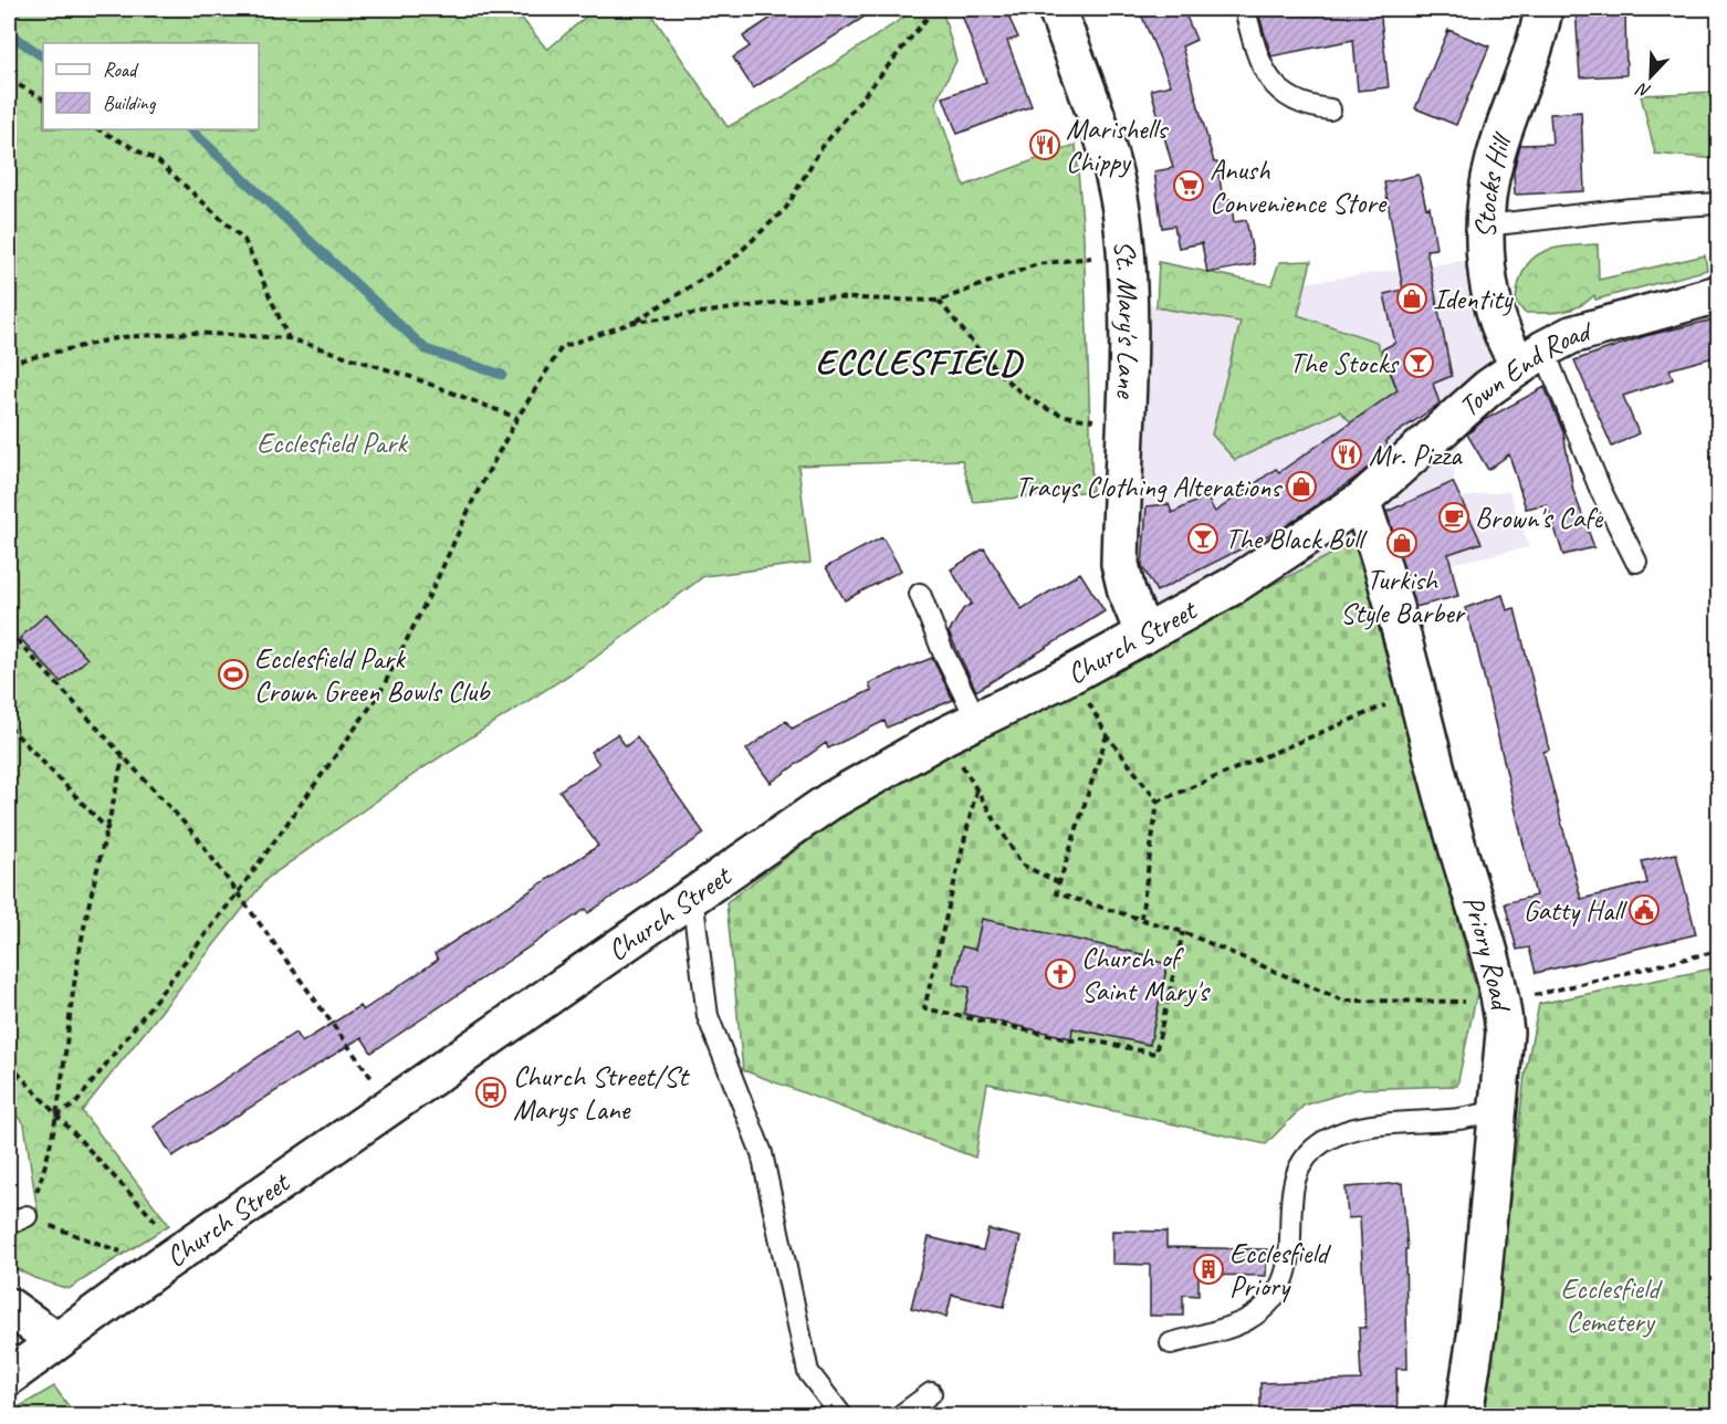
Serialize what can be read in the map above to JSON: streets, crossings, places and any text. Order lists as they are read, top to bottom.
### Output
{
  "streets": {
    "main road": [
      "Stocks Hill",
      "St. Mary's Lane",
      "Town End Road",
      "Church Street",
      "Priory Road"
    ]
  },
  "crossings": [
    ["Stocks Hill", "Town End Road"],
    ["St. Mary's Lane", "Church Street"],
    ["Town End Road", "Church Street"],
    ["Town End Road", "Priory Road"],
    ["Church Street", "Priory Road"]
  ],
  "districts": ["ECCLESFIELD"],
  "parks": ["Ecclesfield Park", "Ecclesfield Cemetery"],
  "places": {
    "restaurant": ["Marishells Chippy", "Mr. Pizza"],
    "supermarket": ["Anush Convenience Store"],
    "shop": ["Identity", "Tracys Clothing Alterations", "Turkish Style Barber"],
    "bar": ["The Stocks", "The Black Bull"],
    "cafe": ["Brown's Cafe"],
    "sports": ["Ecclesfield Park Crown Green Bowls Club"],
    "public building": ["Gatty Hall"],
    "church": ["Church of Saint Mary's"],
    "bus stop": ["Church Street/St Marys Lane"],
    "building": ["Ecclesfield Priory"]
  },
  "legend": ["Road", "Building"],
  "north": "bottom left"
}
